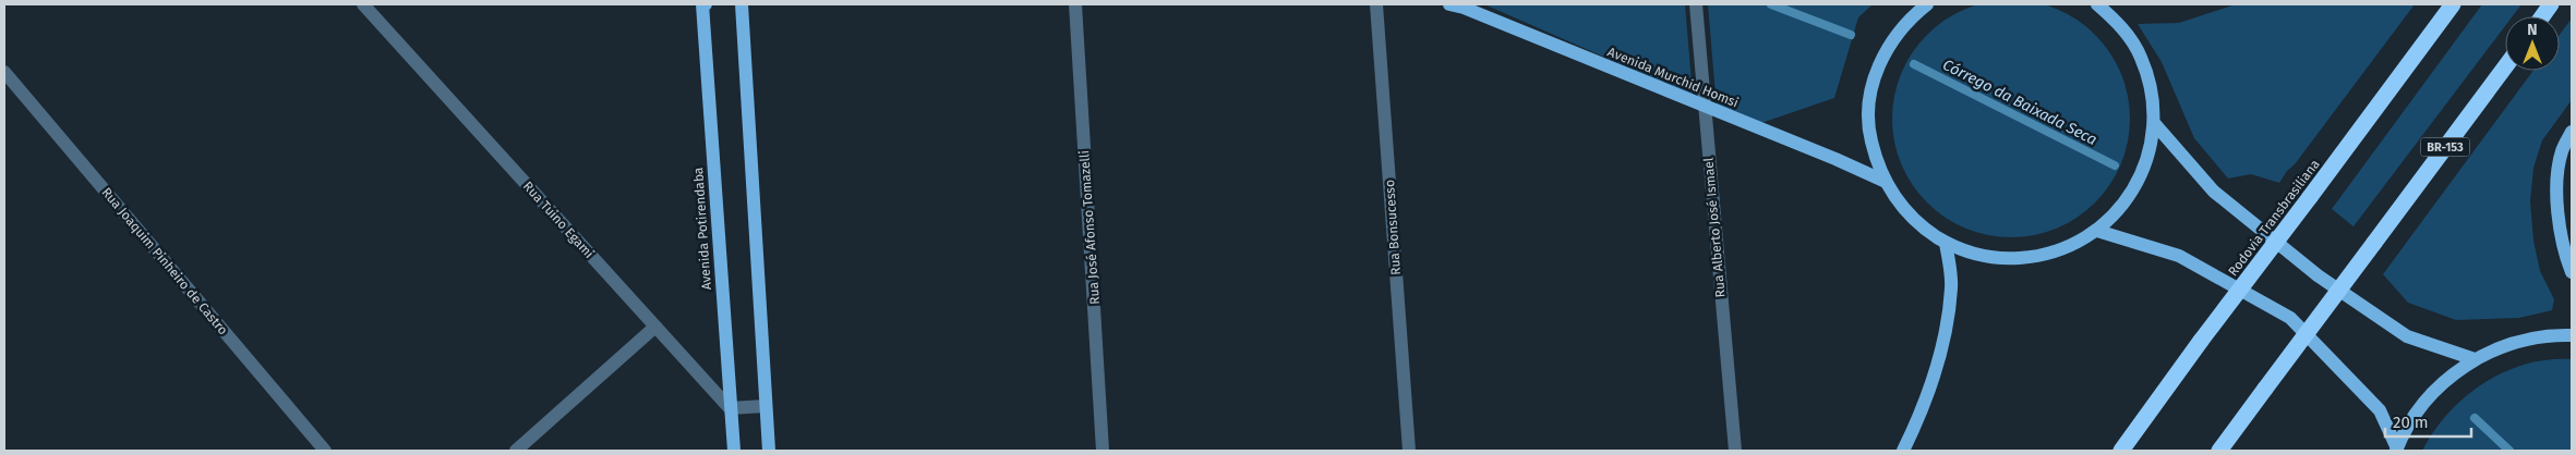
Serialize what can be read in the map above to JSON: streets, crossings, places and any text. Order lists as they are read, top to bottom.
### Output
{
  "streets": {
    "highway": ["BR-153", "Rodovia Transbrasiliana"],
    "main road": ["Avenida Murchid Homsi", "Avenida Potirendaba"],
    "street": [
      "Rua Tuino Egami",
      "Rua José Afonso Tomazelli",
      "Rua Bonsucesso",
      "Rua Alberto José Ismael",
      "Rua Joaquim Pinheiro de Castro"
    ]
  },
  "crossings": [
    ["Avenida Murchid Homsi", "Rua Alberto José Ismael"],
    ["Rua Tuino Egami", "Avenida Potirendaba"]
  ],
  "water": ["Córrego da Baixada Seca"],
  "scale_bar": "20 m",
  "north": "top"
}
